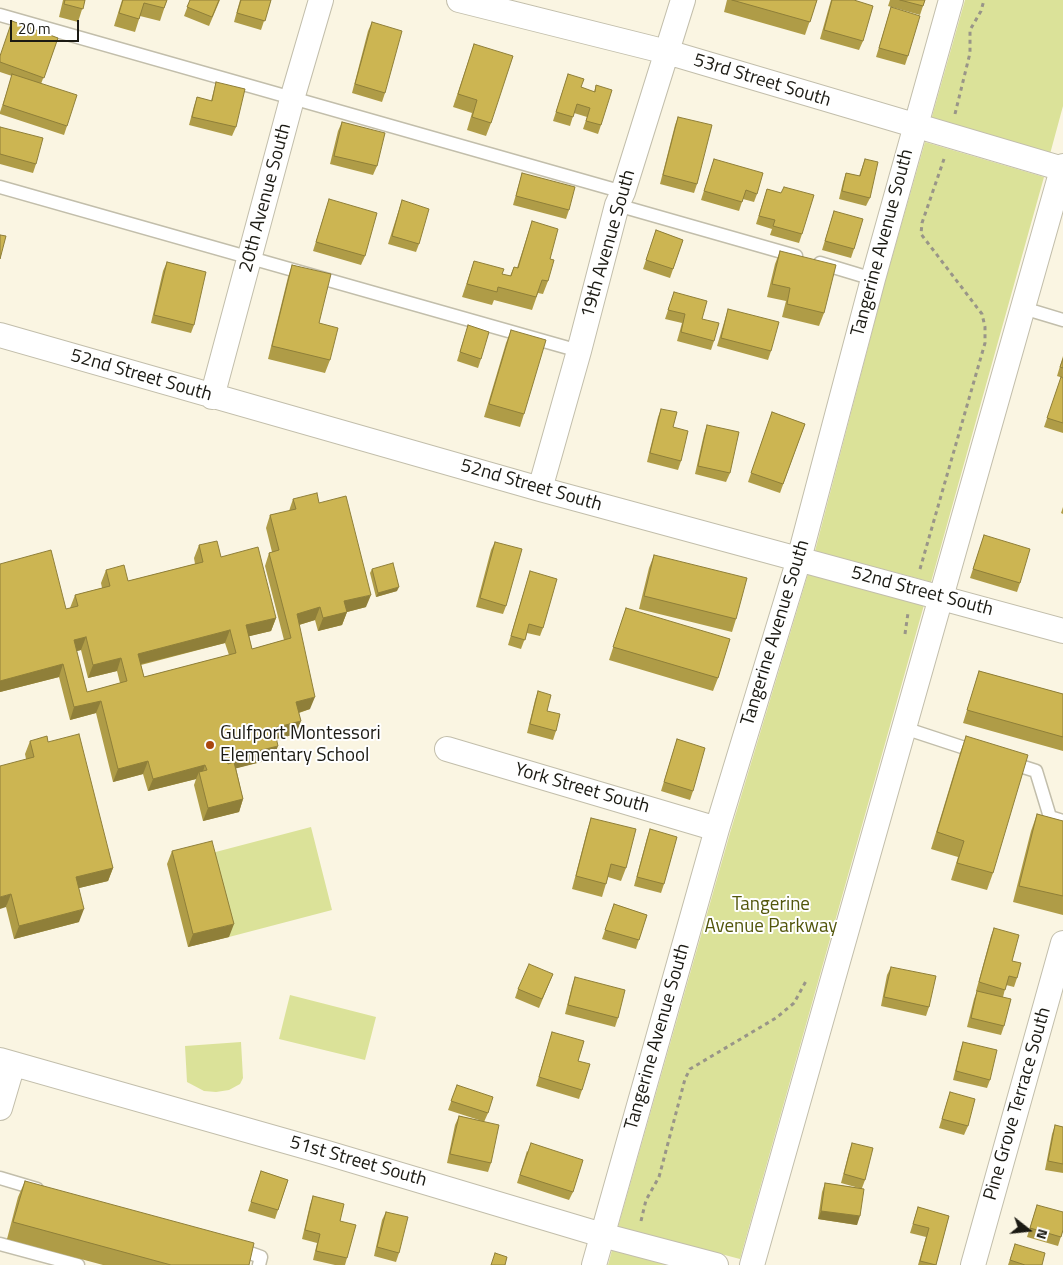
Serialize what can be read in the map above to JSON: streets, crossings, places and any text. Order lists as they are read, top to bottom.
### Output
{
  "streets": {
    "street": [
      "53rd Street South",
      "20th Avenue South",
      "Tangerine Avenue South",
      "19th Avenue South",
      "52nd Street South",
      "York Street South",
      "Pine Grove Terrace South",
      "51st Street South"
    ]
  },
  "crossings": [
    ["53rd Street South", "Tangerine Avenue South"],
    ["53rd Street South", "19th Avenue South"],
    ["20th Avenue South", "52nd Street South"],
    ["Tangerine Avenue South", "52nd Street South"],
    ["Tangerine Avenue South", "York Street South"],
    ["Tangerine Avenue South", "51st Street South"],
    ["19th Avenue South", "52nd Street South"]
  ],
  "parks": ["Tangerine Avenue Parkway"],
  "places": ["Gulfport Montessori Elementary School"],
  "scale_bar": "20 m",
  "north": "right"
}
